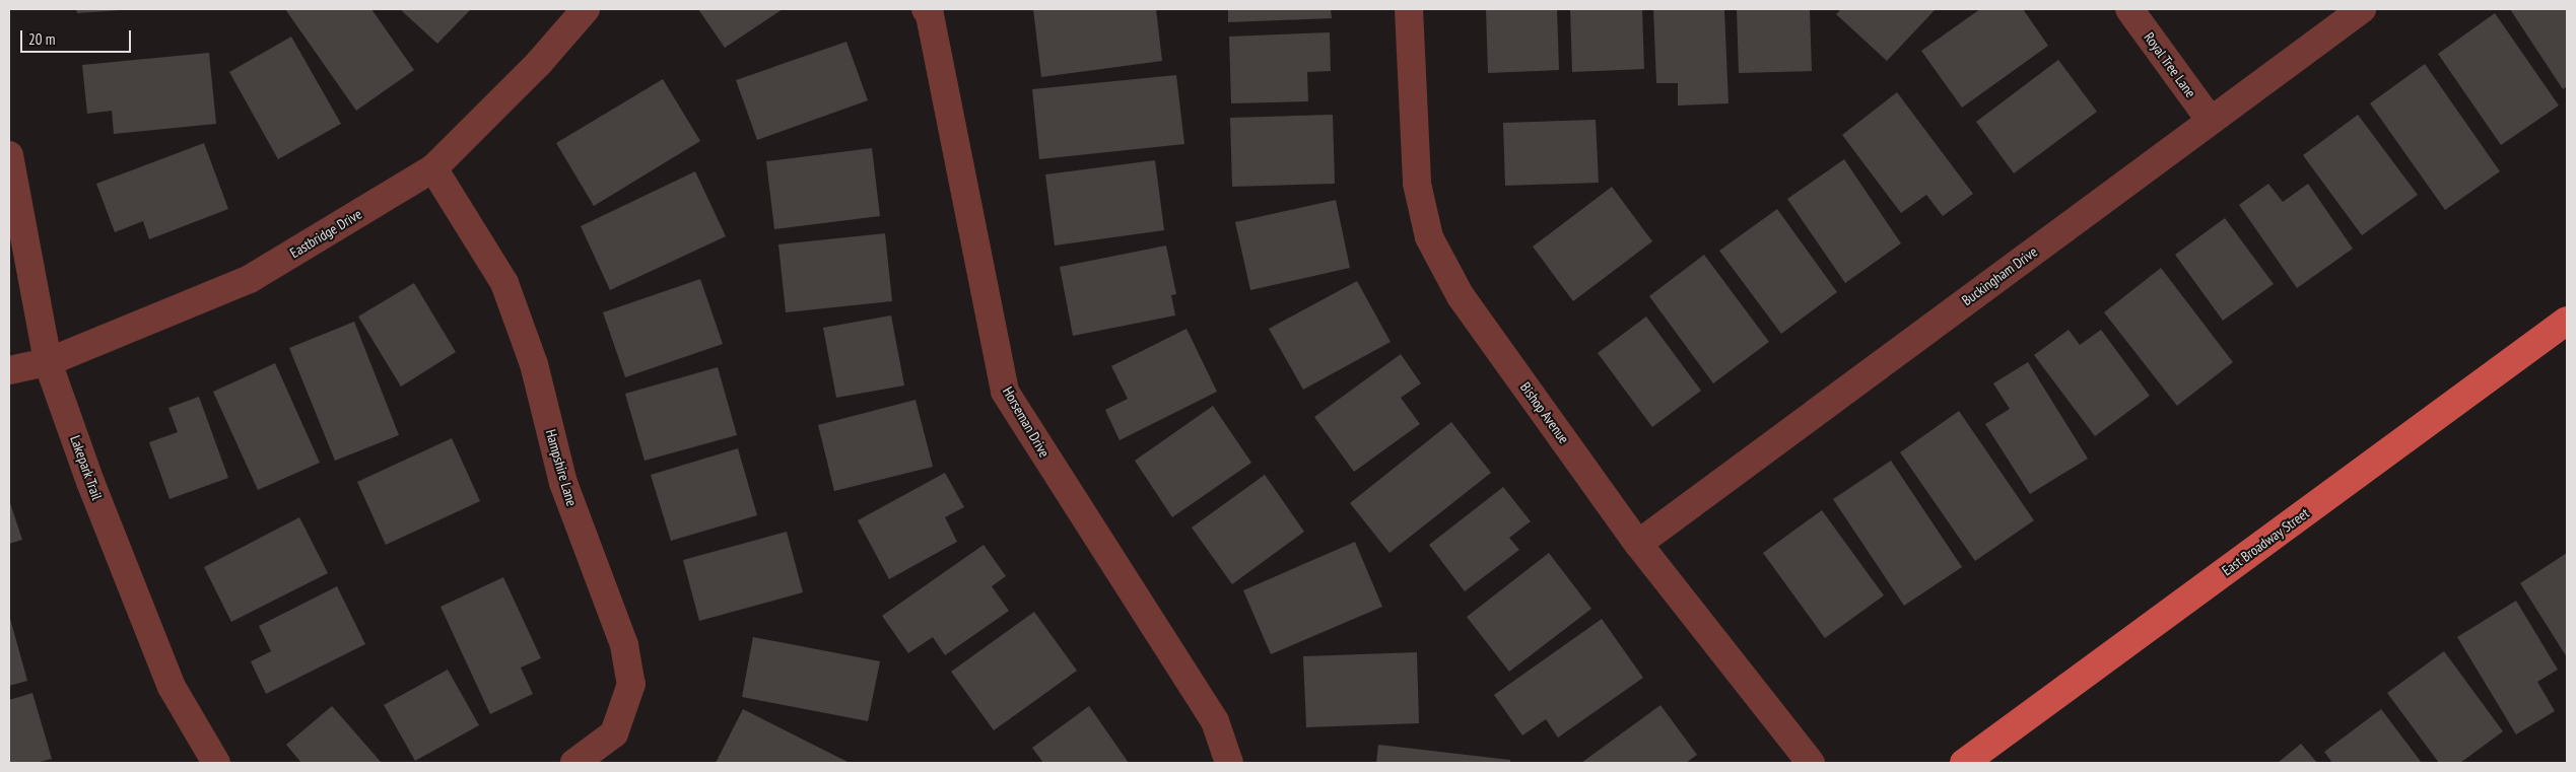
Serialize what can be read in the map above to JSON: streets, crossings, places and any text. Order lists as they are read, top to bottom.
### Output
{
  "streets": {
    "main road": ["East Broadway Street"],
    "street": [
      "Royal Tree Lane",
      "Eastbridge Drive",
      "Buckingham Drive",
      "Bishop Avenue",
      "Horseman Drive",
      "Lakepark Trail",
      "Hampshire Lane"
    ]
  },
  "crossings": [
    ["Royal Tree Lane", "Buckingham Drive"],
    ["Eastbridge Drive", "Lakepark Trail"],
    ["Eastbridge Drive", "Hampshire Lane"],
    ["Buckingham Drive", "Bishop Avenue"]
  ],
  "scale_bar": "20 m"
}
